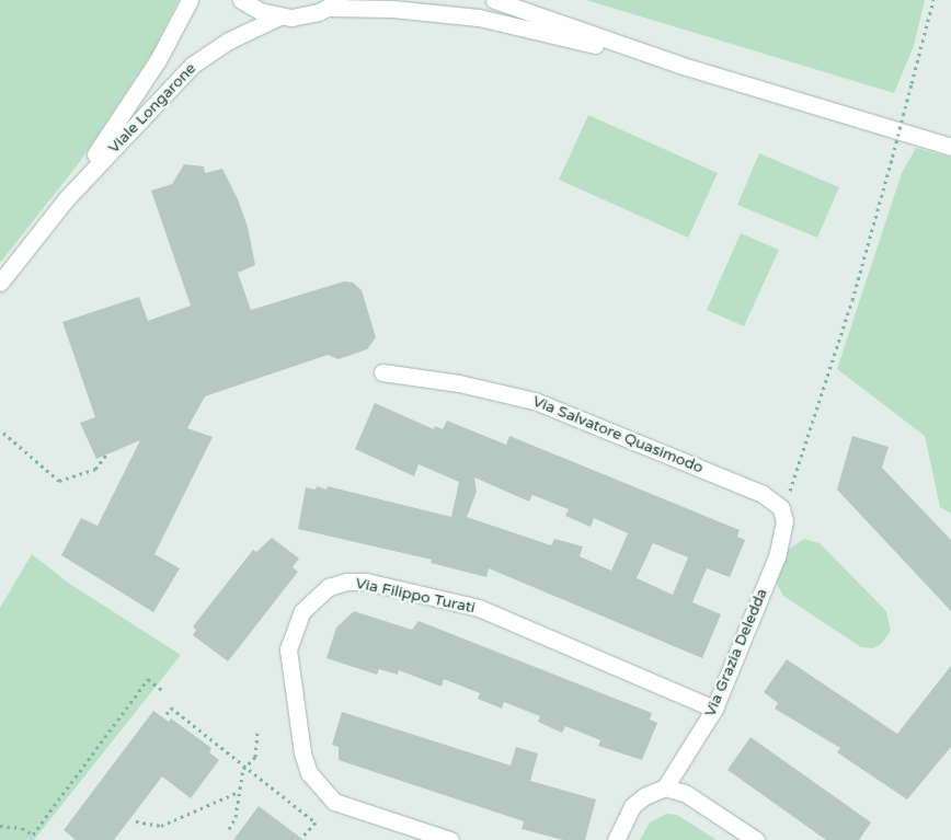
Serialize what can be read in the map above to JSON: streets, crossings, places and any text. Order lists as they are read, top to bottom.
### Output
{
  "streets": {
    "street": [
      "Viale Longarone",
      "Via Salvatore Quasimodo",
      "Via Filippo Turati",
      "Via Grazia Deledda"
    ]
  },
  "crossings": [
    ["Via Salvatore Quasimodo", "Via Grazia Deledda"],
    ["Via Filippo Turati", "Via Grazia Deledda"]
  ]
}
